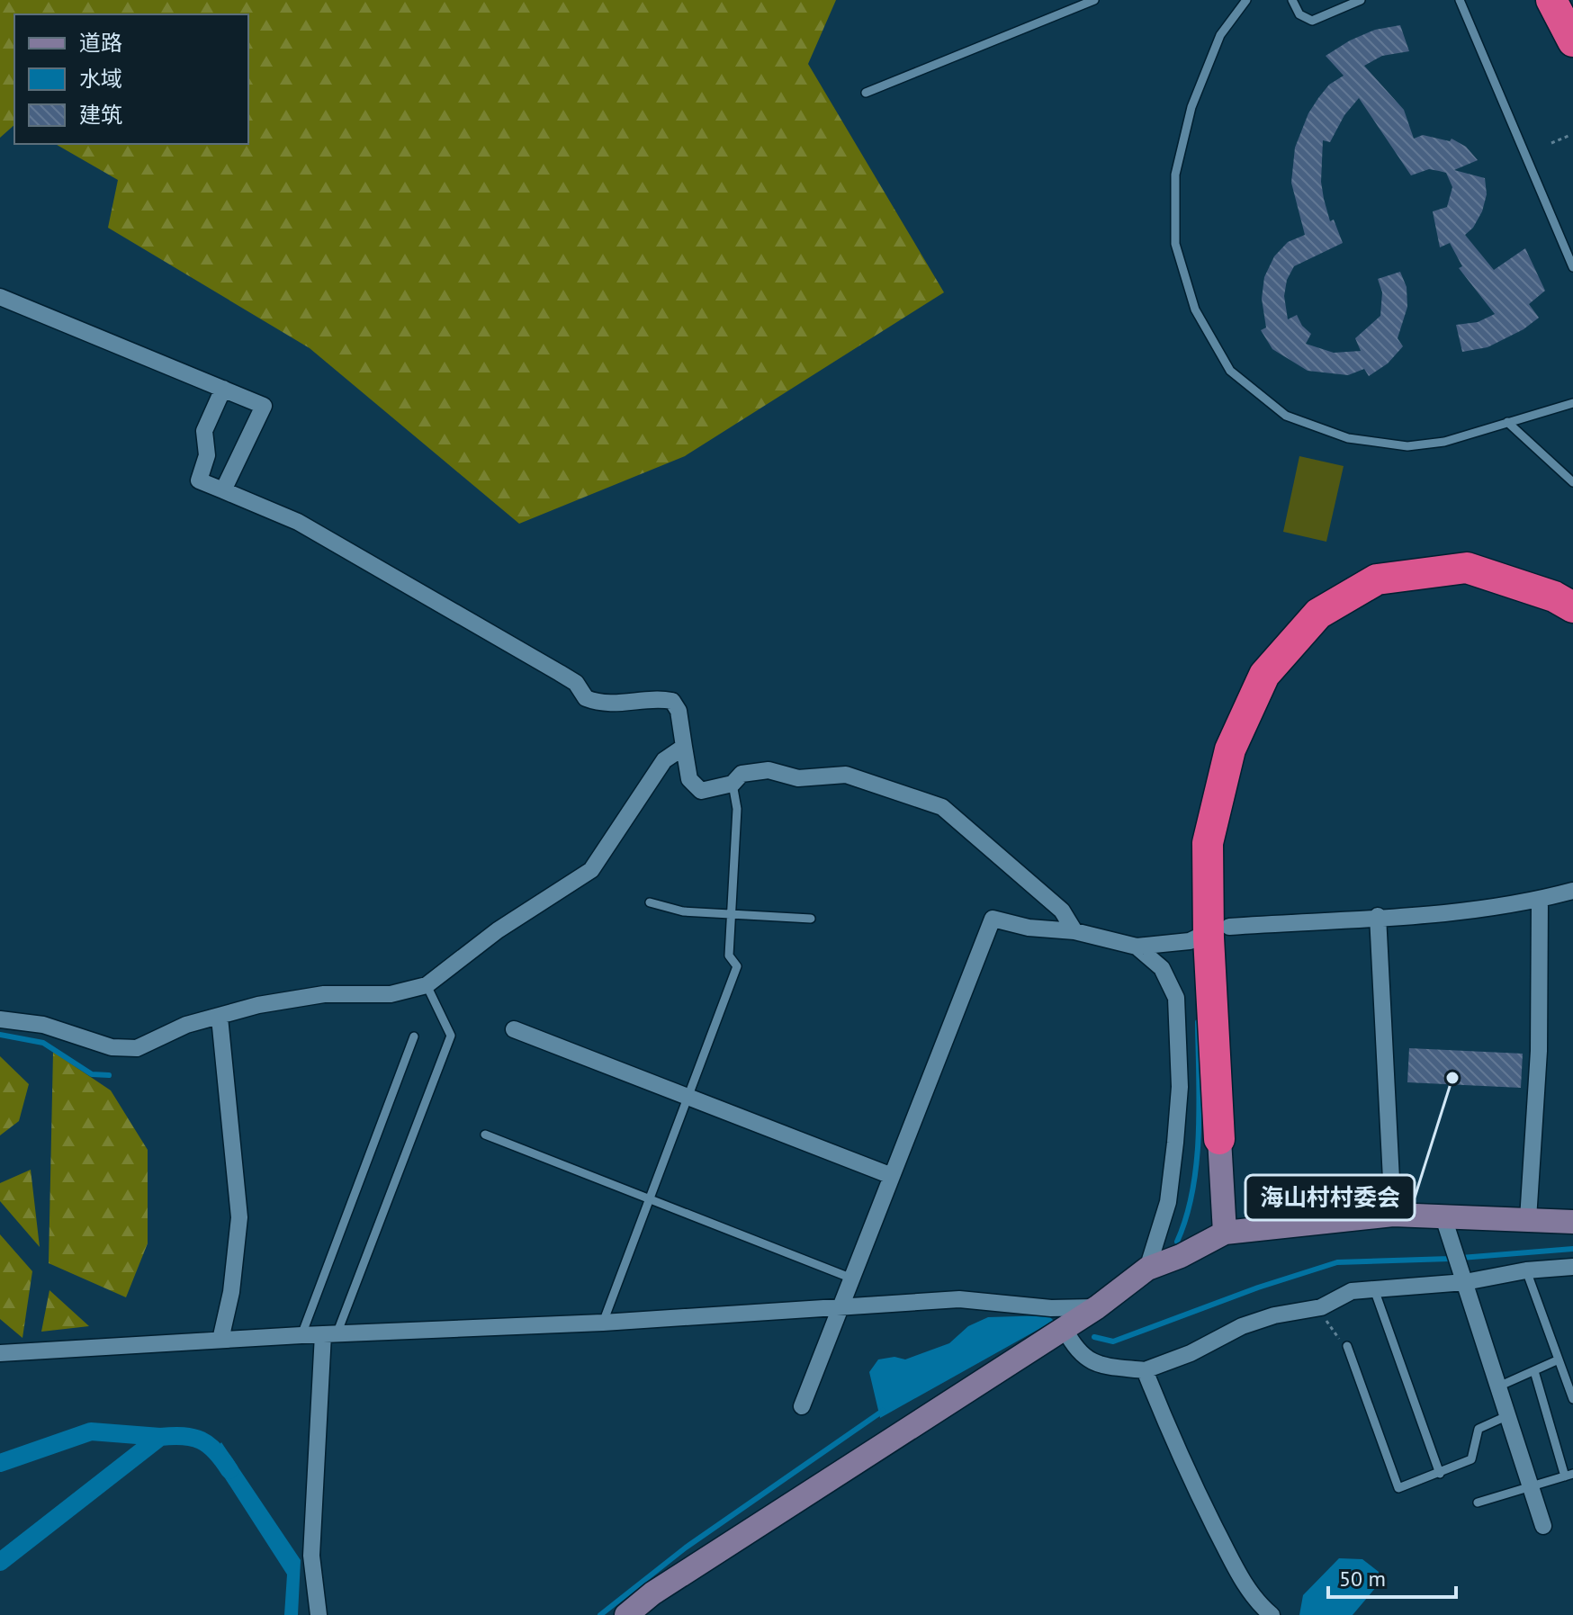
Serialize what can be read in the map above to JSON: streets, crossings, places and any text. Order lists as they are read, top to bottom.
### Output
{
  "places": ["海山村村委会"],
  "legend": ["道路", "水域", "建筑"],
  "scale_bar": "50 m"
}
